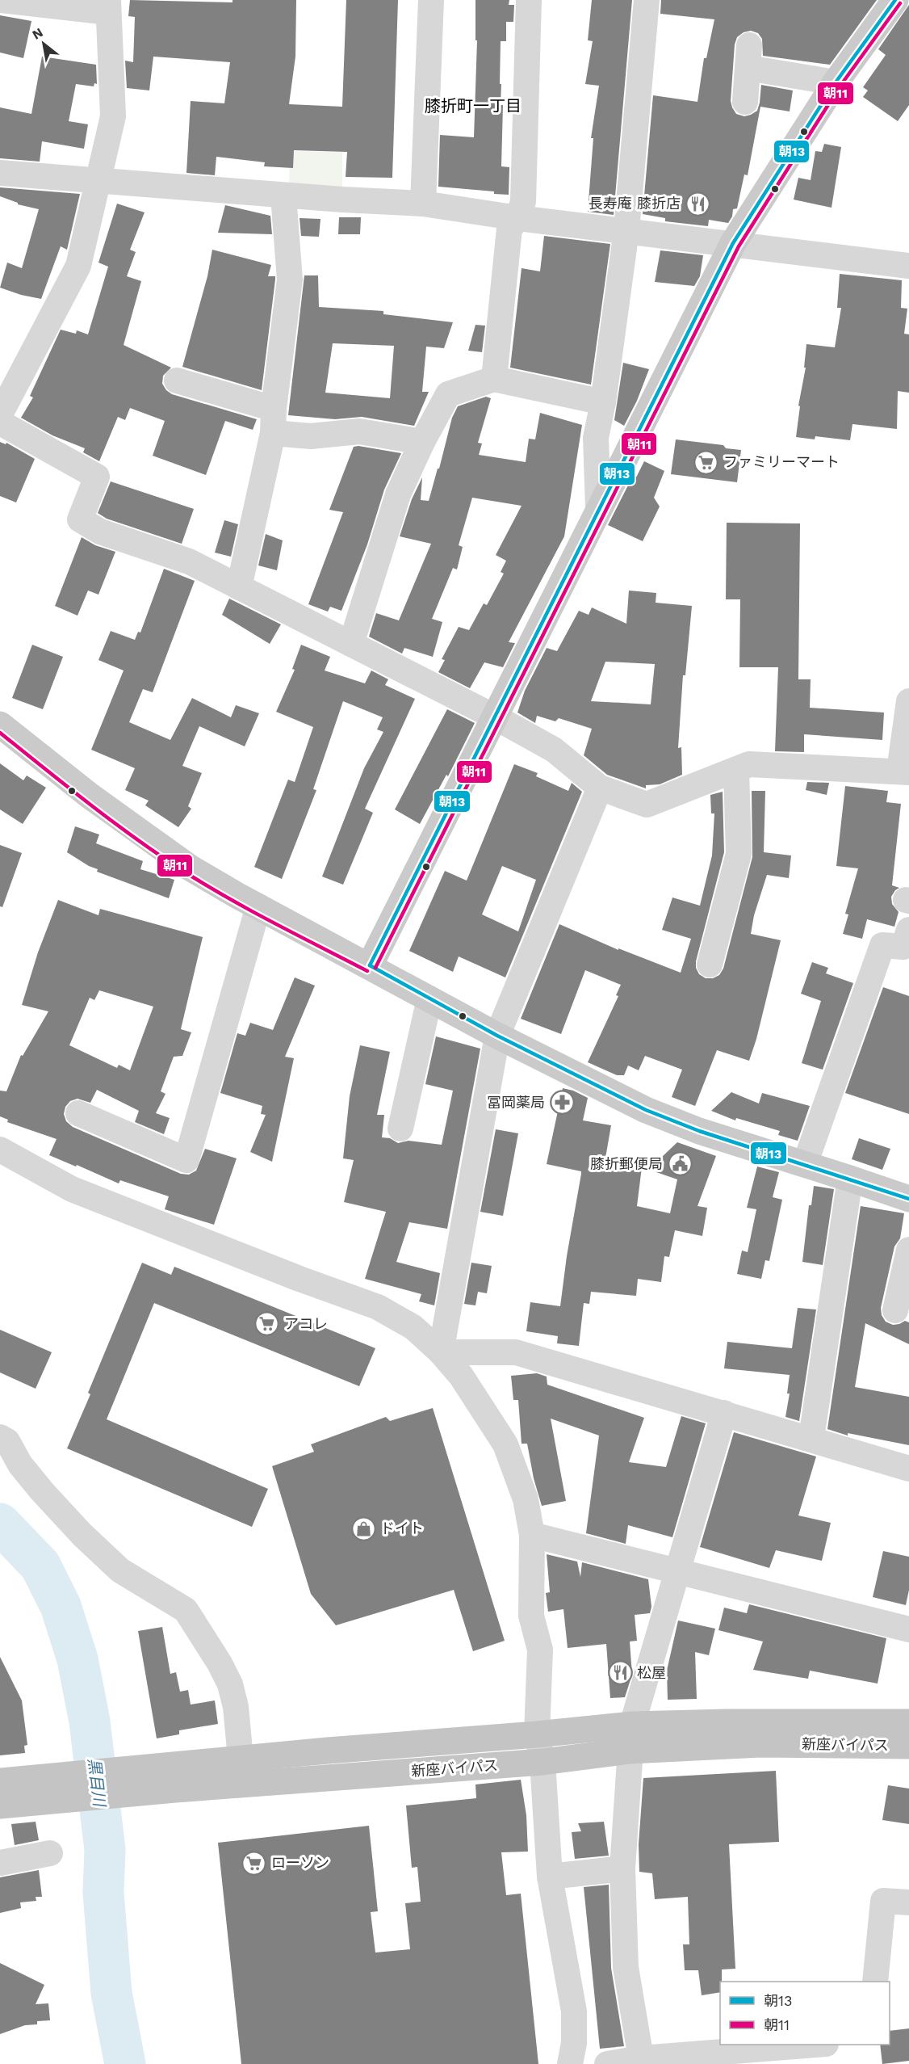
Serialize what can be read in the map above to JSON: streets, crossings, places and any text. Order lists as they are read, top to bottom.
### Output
{
  "streets": {
    "highway": ["新座バイパス"]
  },
  "districts": ["膝折町一丁目"],
  "water": ["黒目川"],
  "places": {
    "restaurant": ["長寿庵 膝折店", "松屋"],
    "supermarket": ["ファミリーマート", "アコレ", "ローソン"],
    "pharmacy": ["冨岡薬局"],
    "public building": ["膝折郵便局"],
    "shop": ["ドイト"]
  },
  "lines": ["transit line 朝13", "transit line 朝11"],
  "legend": ["朝13", "朝11"],
  "north": "top left"
}
